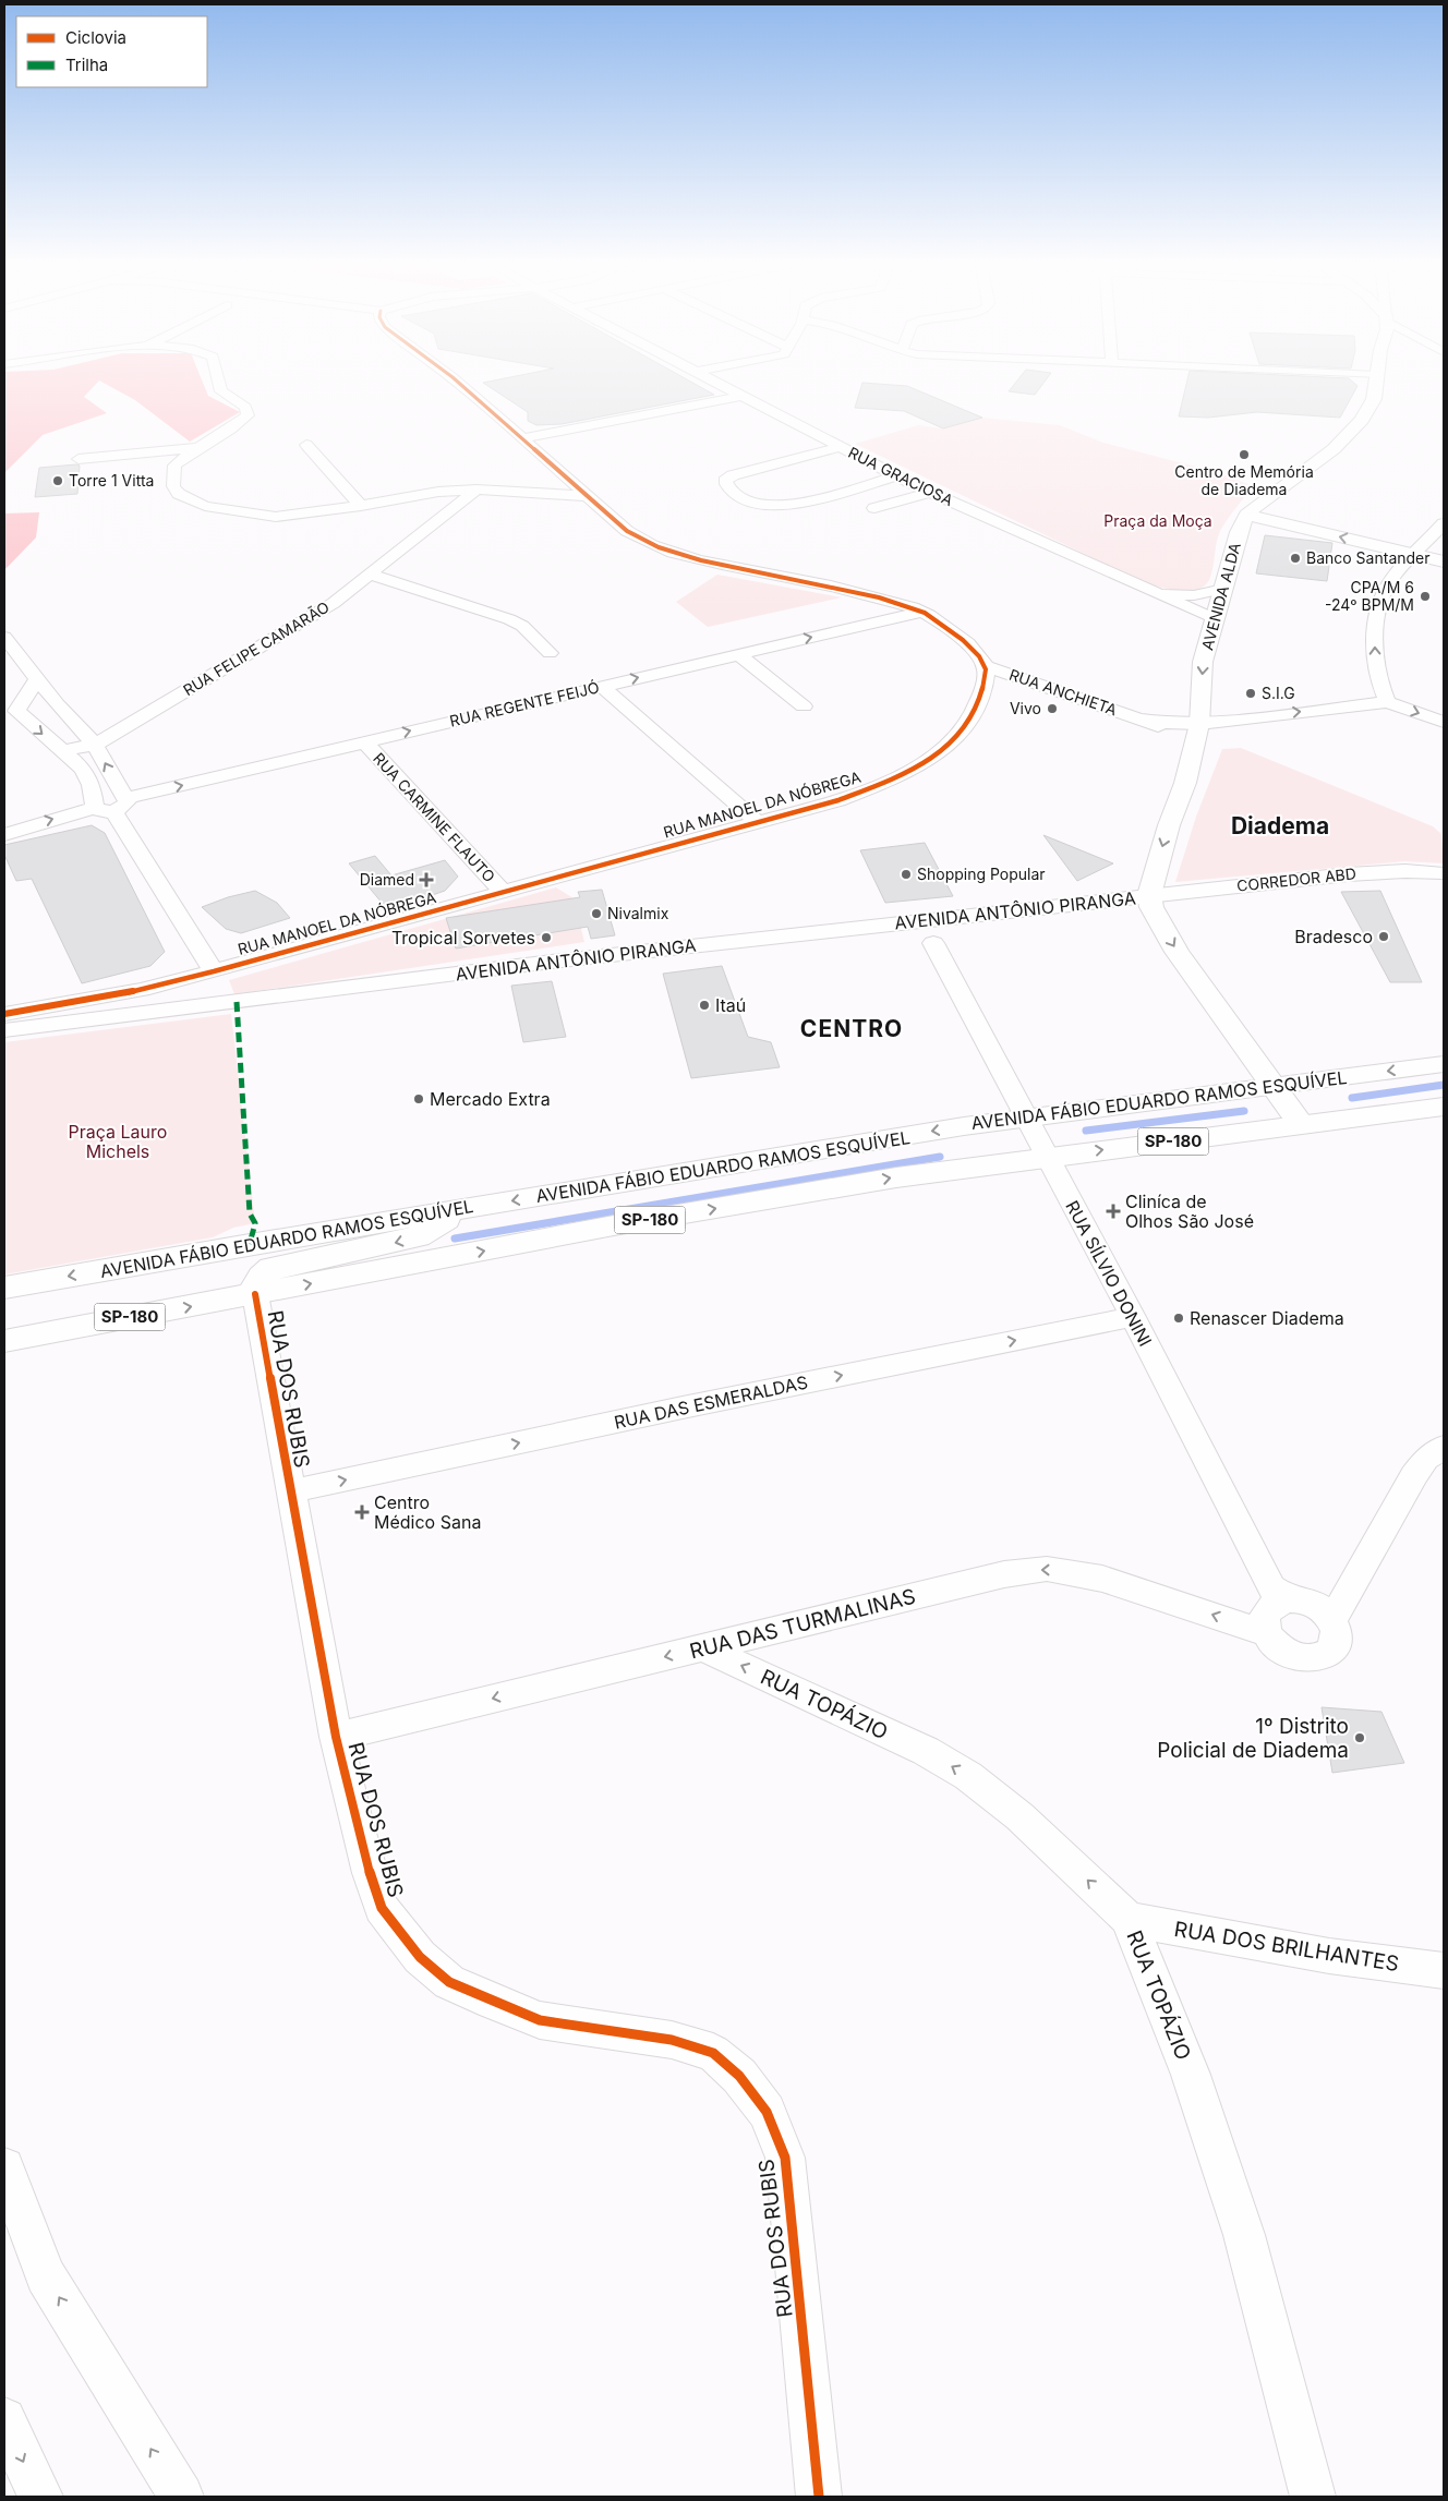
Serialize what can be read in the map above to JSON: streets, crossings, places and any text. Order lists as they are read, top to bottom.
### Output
{
  "streets": {
    "main road": ["AVENIDA ALDA", "AVENIDA FÁBIO EDUARDO RAMOS ESQUÍVEL", "SP-180"],
    "street": [
      "RUA GRACIOSA",
      "RUA FELIPE CAMARÃO",
      "RUA ANCHIETA",
      "RUA REGENTE FEIJÓ",
      "RUA MANOEL DA NÓBREGA",
      "RUA CARMINE FLAUTO",
      "CORREDOR ABD",
      "AVENIDA ANTÔNIO PIRANGA",
      "RUA SÍLVIO DONINI",
      "RUA DOS RUBIS",
      "RUA DAS ESMERALDAS",
      "RUA DAS TURMALINAS",
      "RUA TOPÁZIO",
      "RUA DOS BRILHANTES"
    ]
  },
  "crossings": [
    ["RUA GRACIOSA", "AVENIDA ALDA"],
    ["AVENIDA ALDA", "RUA ANCHIETA"],
    ["AVENIDA ALDA", "CORREDOR ABD"],
    ["AVENIDA ALDA", "AVENIDA ANTÔNIO PIRANGA"],
    ["RUA ANCHIETA", "RUA MANOEL DA NÓBREGA"],
    ["RUA REGENTE FEIJÓ", "RUA CARMINE FLAUTO"],
    ["RUA MANOEL DA NÓBREGA", "RUA CARMINE FLAUTO"],
    ["CORREDOR ABD", "AVENIDA ANTÔNIO PIRANGA"],
    ["AVENIDA FÁBIO EDUARDO RAMOS ESQUÍVEL", "RUA SÍLVIO DONINI"],
    ["SP-180", "RUA SÍLVIO DONINI"],
    ["SP-180", "RUA DOS RUBIS"],
    ["RUA SÍLVIO DONINI", "RUA DAS ESMERALDAS"],
    ["RUA SÍLVIO DONINI", "RUA DAS TURMALINAS"],
    ["RUA DOS RUBIS", "RUA DAS ESMERALDAS"],
    ["RUA DOS RUBIS", "RUA DAS TURMALINAS"],
    ["RUA DAS TURMALINAS", "RUA TOPÁZIO"],
    ["RUA TOPÁZIO", "RUA DOS BRILHANTES"]
  ],
  "one_way": [
    "AVENIDA ALDA",
    "RUA DAS ESMERALDAS",
    "RUA DAS TURMALINAS",
    "RUA TOPÁZIO"
  ],
  "districts": ["Diadema", "CENTRO"],
  "parks": ["Praça da Moça", "Praça Lauro Michels"],
  "places": {
    "other": [
      "Centro de Memória de Diadema",
      "Torre 1 Vitta",
      "Banco Santander",
      "CPA/M 6 -24º BPM/M",
      "S.I.G",
      "Vivo",
      "Shopping Popular",
      "Nivalmix",
      "Bradesco",
      "Tropical Sorvetes",
      "Itaú",
      "Mercado Extra",
      "Renascer Diadema",
      "1º Distrito Policial de Diadema"
    ],
    "health": ["Diamed", "Cliníca de Olhos São José", "Centro Médico Sana"]
  },
  "legend": ["Ciclovia", "Trilha"]
}
